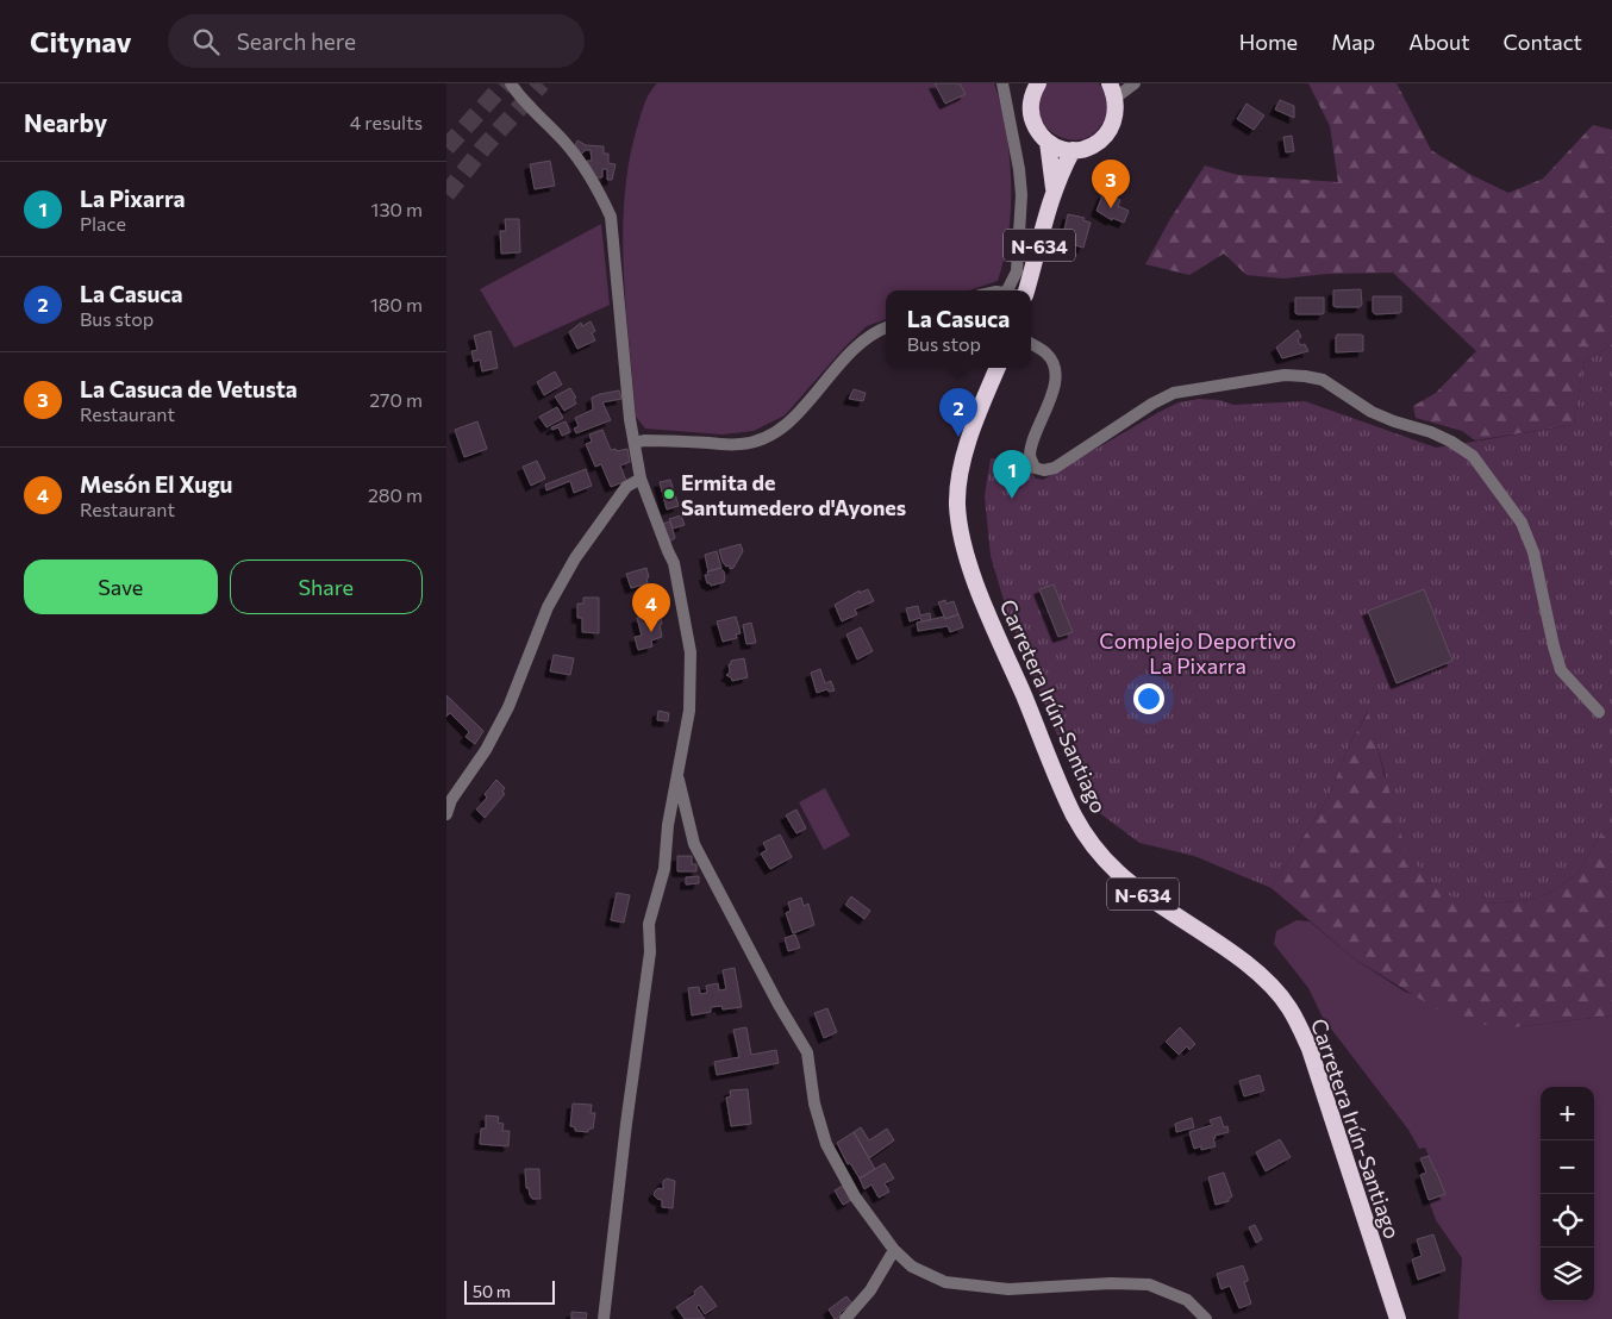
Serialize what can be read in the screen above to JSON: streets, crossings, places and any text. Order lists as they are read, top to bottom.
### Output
{
  "streets": {
    "highway": ["N-634", "Carretera Irún-Santiago"]
  },
  "parks": ["Complejo Deportivo La Pixarra"],
  "places": ["Ermita de Santumedero d'Ayones"],
  "scale_bar": "50 m",
  "page": {
    "header": "Citynav",
    "search": "Search here",
    "nav": [
      "Home",
      "Map",
      "About",
      "Contact"
    ],
    "heading": ["Nearby", "4 results"],
    "pins": [
      "3",
      "2",
      "1",
      "4"
    ],
    "list": [
      {
        "mark": "1",
        "name": "La Pixarra",
        "note": "Place",
        "value": "130 m"
      },
      {
        "mark": "2",
        "name": "La Casuca",
        "note": "Bus stop",
        "value": "180 m"
      },
      {
        "mark": "3",
        "name": "La Casuca de Vetusta",
        "note": "Restaurant",
        "value": "270 m"
      },
      {
        "mark": "4",
        "name": "Mesón El Xugu",
        "note": "Restaurant",
        "value": "280 m"
      }
    ],
    "popup": ["La Casuca", "Bus stop"],
    "buttons": ["Save", "Share"],
    "map_buttons": ["+", "−"],
    "scale": "50 m"
  }
}
